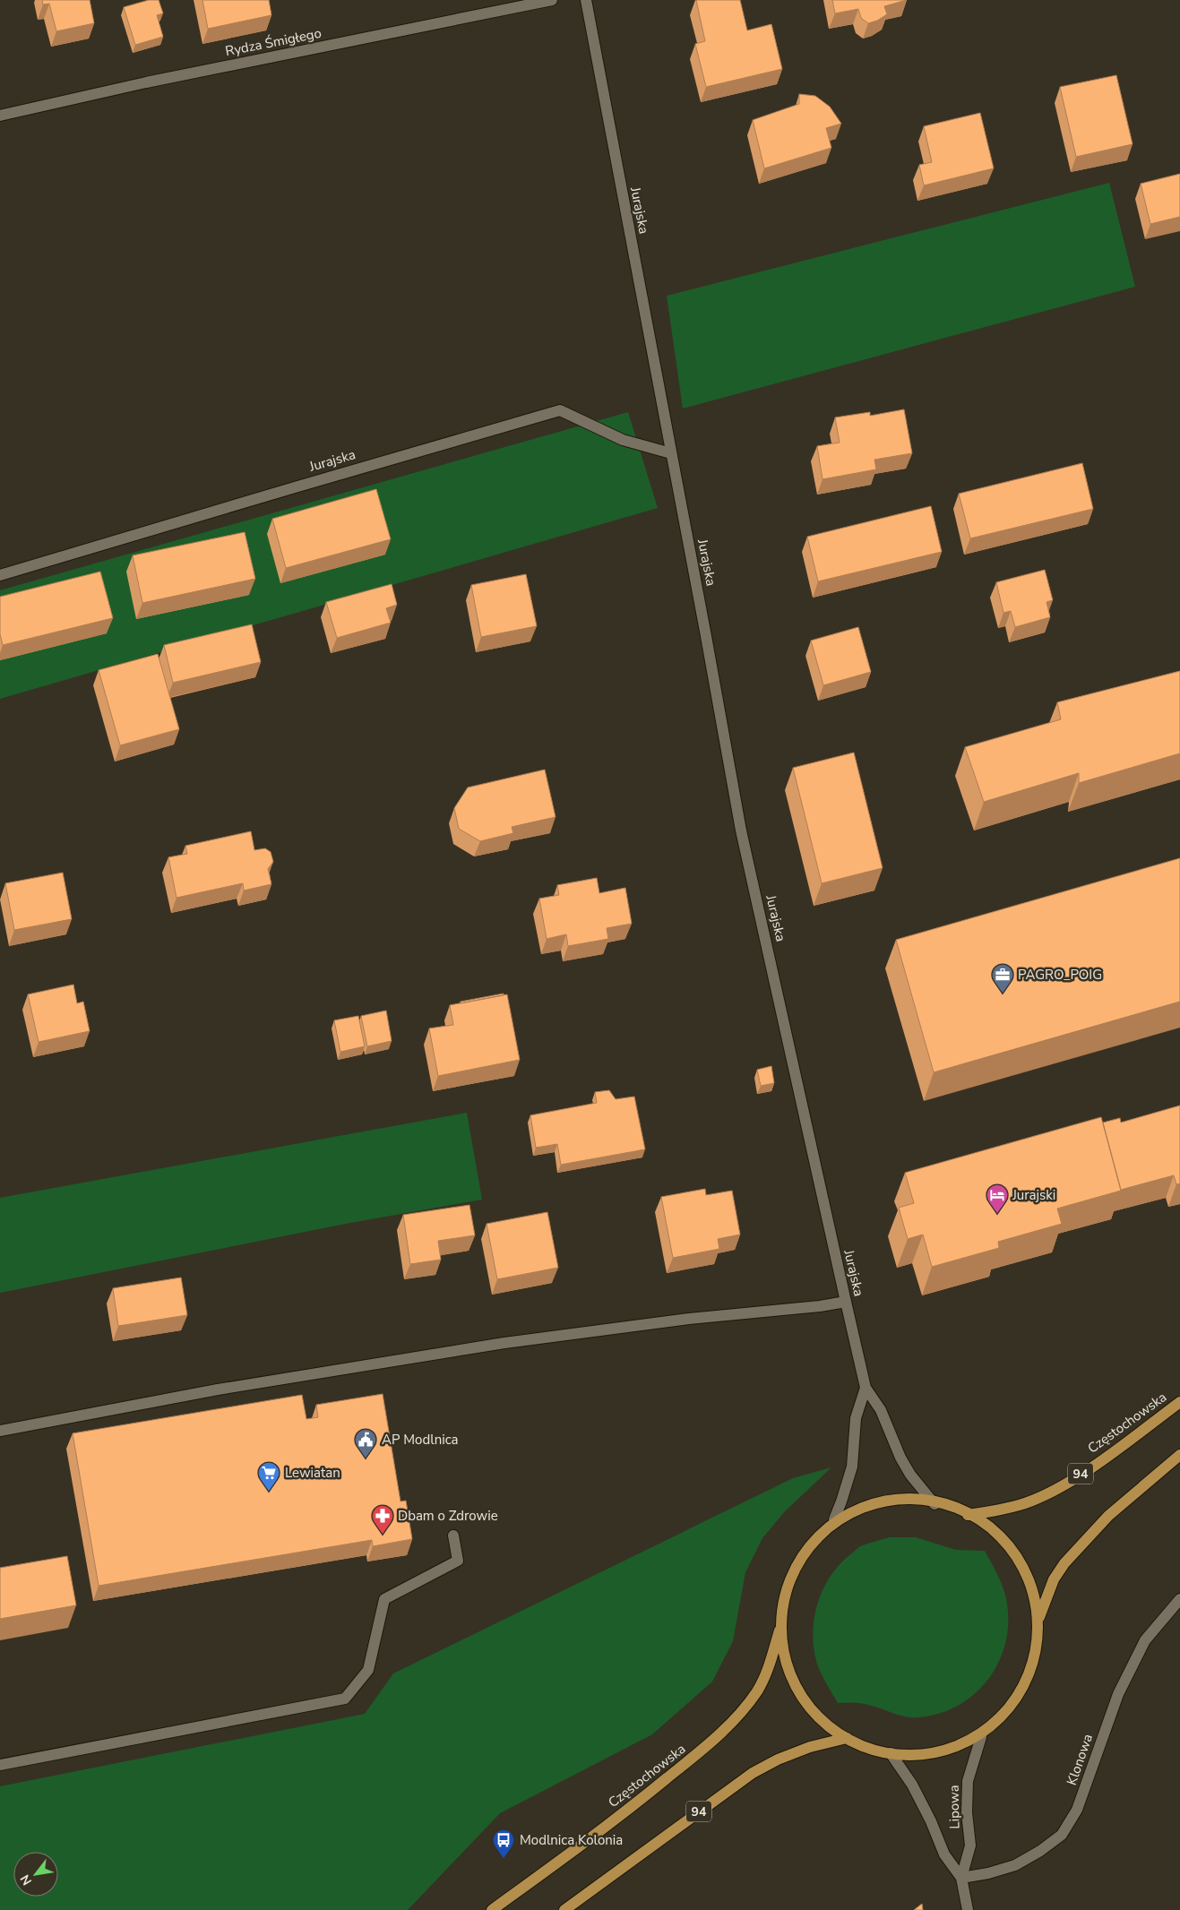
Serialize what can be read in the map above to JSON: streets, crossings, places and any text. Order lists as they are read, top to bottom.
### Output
{
  "streets": {
    "main road": ["Częstochowska", "94"],
    "street": [
      "Rydza Śmigłego",
      "Jurajska",
      "Klonowa",
      "Lipowa"
    ]
  },
  "crossings": [
    ["Jurajska", "94"],
    ["Częstochowska", "94"],
    ["94", "Lipowa"],
    ["Klonowa", "Lipowa"]
  ],
  "places": {
    "office": ["PAGRO_POIG"],
    "hotel": ["Jurajski"],
    "public building": ["AP Modlnica"],
    "supermarket": ["Lewiatan"],
    "pharmacy": ["Dbam o Zdrowie"],
    "bus stop": ["Modlnica Kolonia"]
  },
  "north": "bottom left"
}
